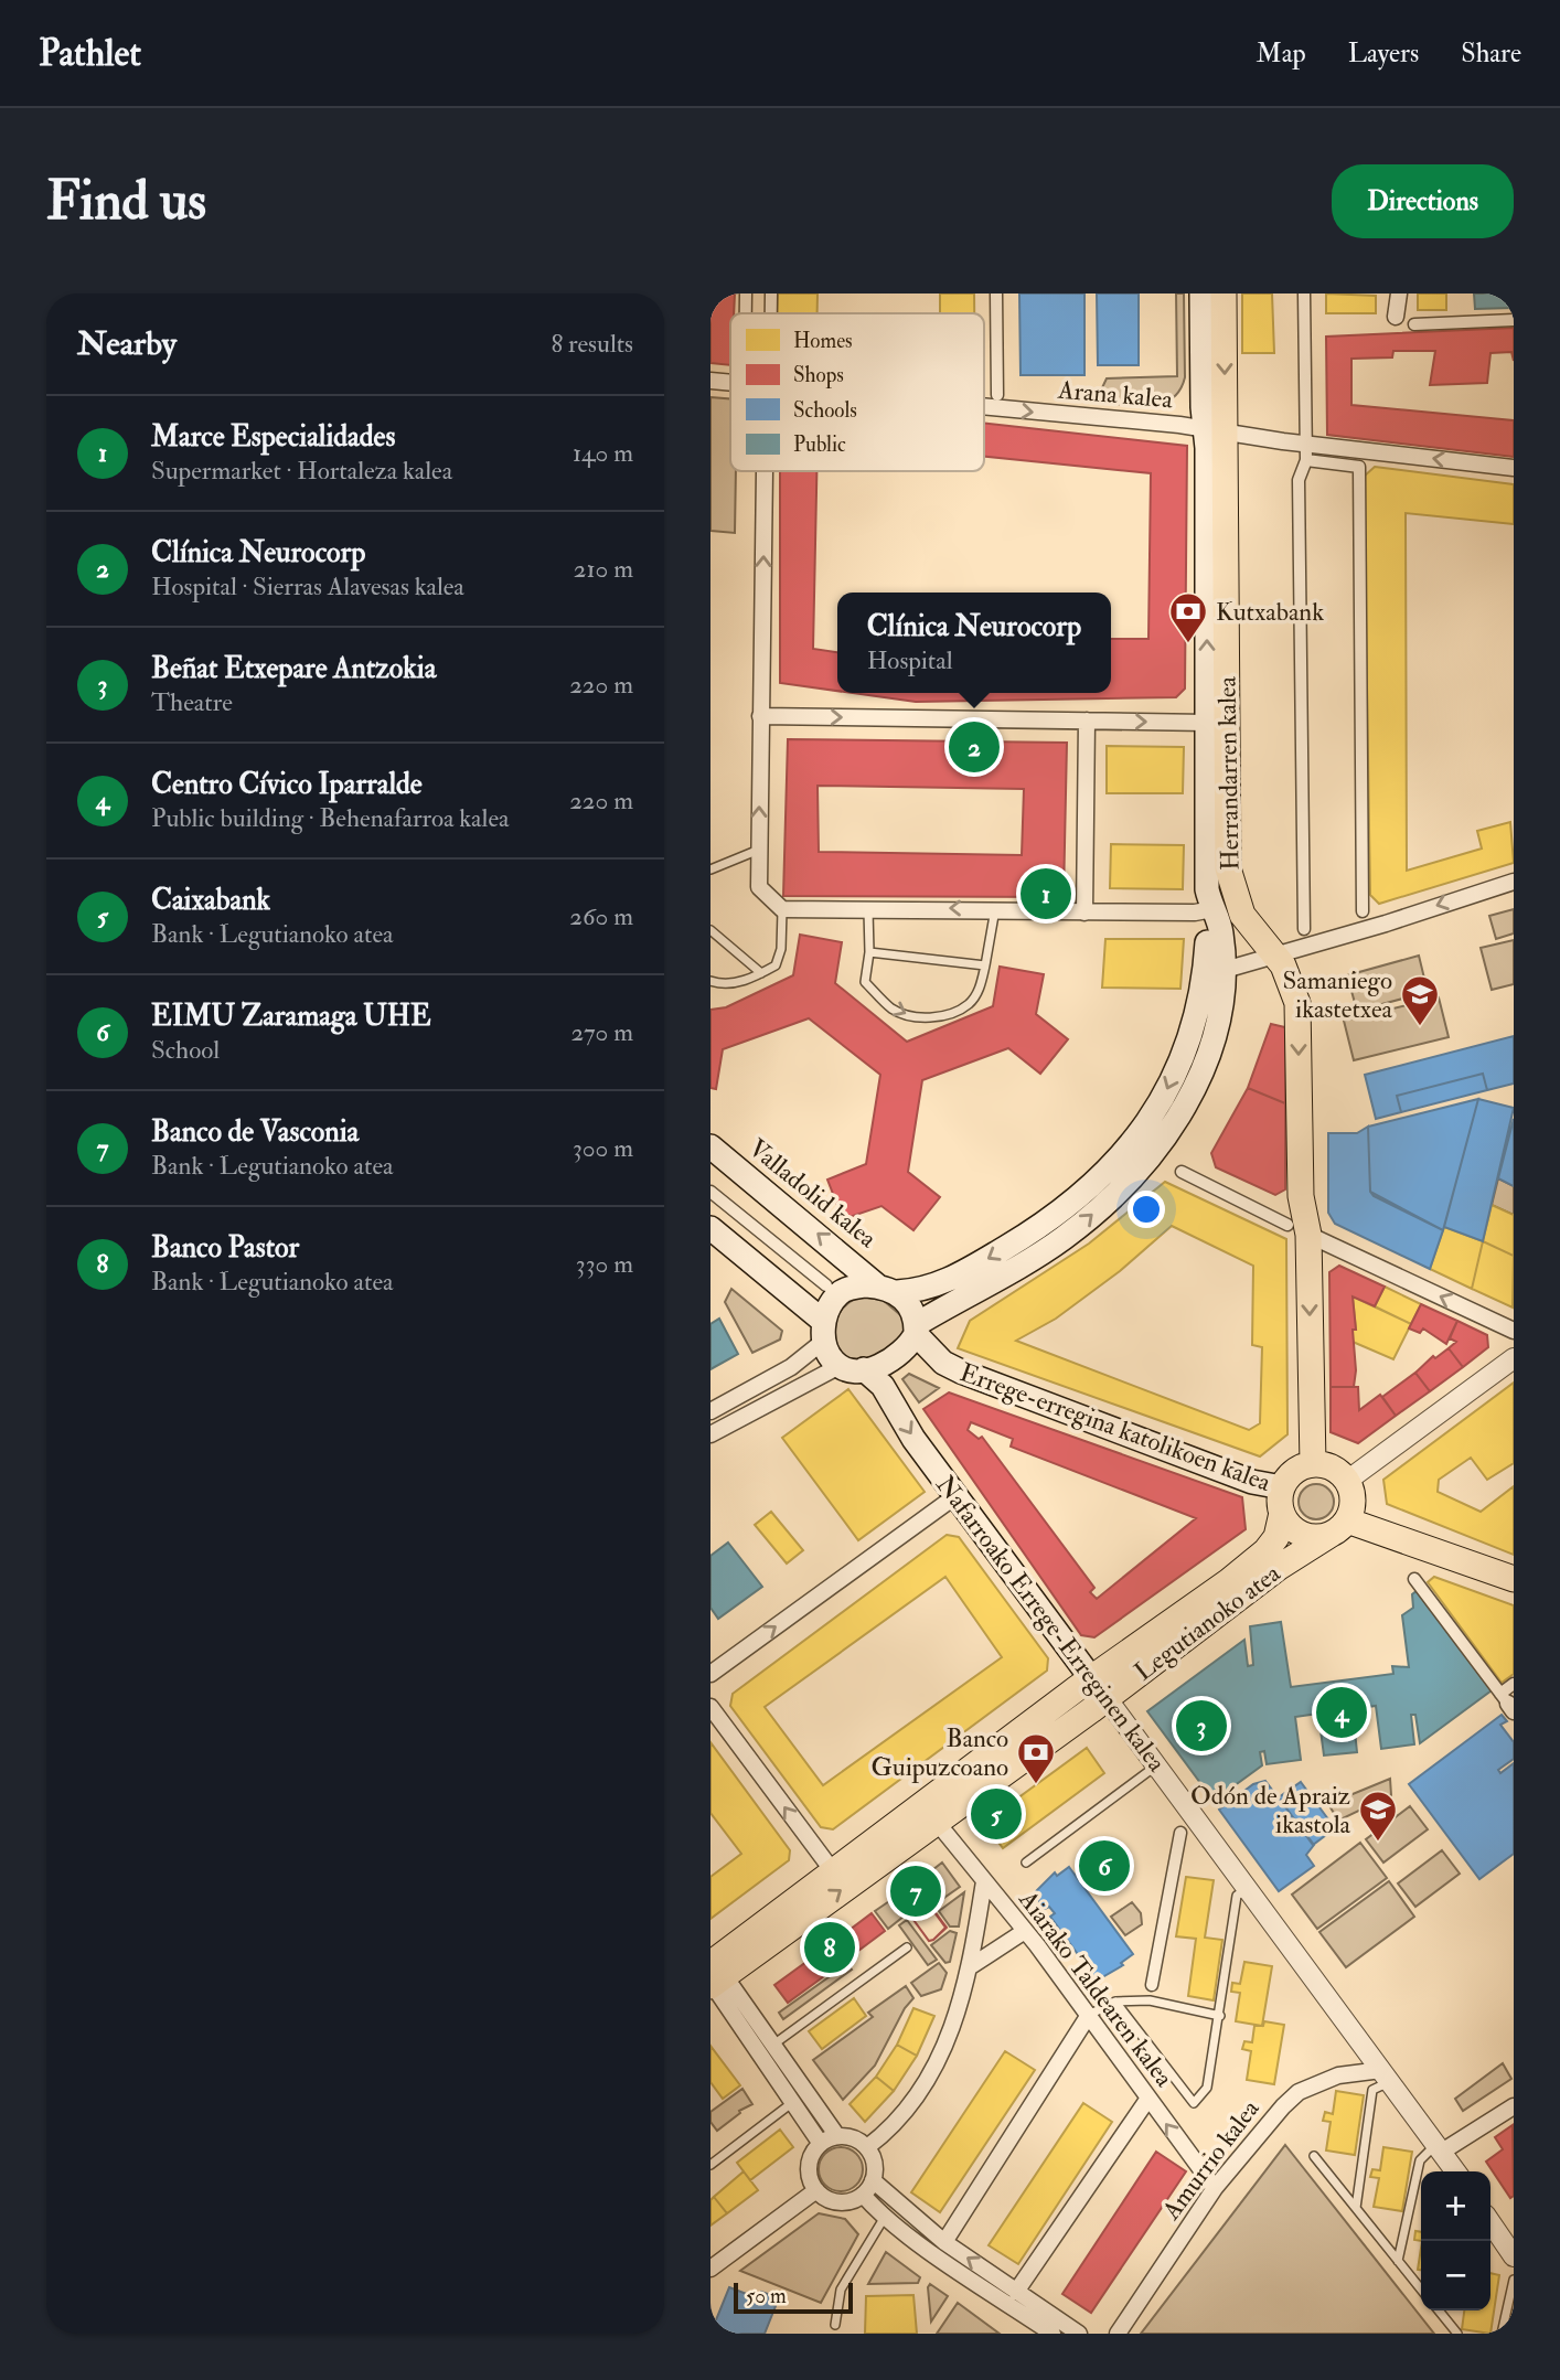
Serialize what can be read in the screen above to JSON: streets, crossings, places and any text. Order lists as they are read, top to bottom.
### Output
{
  "streets": {
    "main road": [
      "Herrandarren kalea",
      "Valladolid kalea",
      "Errege-erregina katolikoen kalea",
      "Legutianoko atea",
      "Nafarroako Errege-Erreginen kalea"
    ],
    "street": ["Arana kalea", "Aiarako Taldearen kalea", "Amurrio kalea"]
  },
  "crossings": [
    ["Arana kalea", "Herrandarren kalea"],
    ["Herrandarren kalea", "Errege-erregina katolikoen kalea"],
    ["Herrandarren kalea", "Legutianoko atea"],
    ["Valladolid kalea", "Errege-erregina katolikoen kalea"],
    ["Valladolid kalea", "Nafarroako Errege-Erreginen kalea"],
    ["Errege-erregina katolikoen kalea", "Legutianoko atea"],
    ["Errege-erregina katolikoen kalea", "Nafarroako Errege-Erreginen kalea"],
    ["Legutianoko atea", "Nafarroako Errege-Erreginen kalea"],
    ["Legutianoko atea", "Aiarako Taldearen kalea"],
    ["Nafarroako Errege-Erreginen kalea", "Amurrio kalea"],
    ["Aiarako Taldearen kalea", "Amurrio kalea"]
  ],
  "places": {
    "bank": ["Kutxabank", "Banco Guipuzcoano"],
    "school or university": ["Samaniego ikastetxea", "Odón de Apraiz ikastola"]
  },
  "legend": [
    "Homes",
    "Shops",
    "Schools",
    "Public"
  ],
  "scale_bar": "50 m",
  "page": {
    "header": "Pathlet",
    "nav": ["Map", "Layers", "Share"],
    "buttons": "Directions",
    "title": "Find us",
    "heading": ["Nearby", "8 results"],
    "list": [
      {
        "mark": "1",
        "name": "Marce Especialidades",
        "note": "Supermarket · Hortaleza kalea",
        "value": "140 m"
      },
      {
        "mark": "2",
        "name": "Clínica Neurocorp",
        "note": "Hospital · Sierras Alavesas kalea",
        "value": "210 m"
      },
      {
        "mark": "3",
        "name": "Beñat Etxepare Antzokia",
        "note": "Theatre",
        "value": "220 m"
      },
      {
        "mark": "4",
        "name": "Centro Cívico Iparralde",
        "note": "Public building · Behenafarroa kalea",
        "value": "220 m"
      },
      {
        "mark": "5",
        "name": "Caixabank",
        "note": "Bank · Legutianoko atea",
        "value": "260 m"
      },
      {
        "mark": "6",
        "name": "EIMU Zaramaga UHE",
        "note": "School",
        "value": "270 m"
      },
      {
        "mark": "7",
        "name": "Banco de Vasconia",
        "note": "Bank · Legutianoko atea",
        "value": "300 m"
      },
      {
        "mark": "8",
        "name": "Banco Pastor",
        "note": "Bank · Legutianoko atea",
        "value": "330 m"
      }
    ],
    "popup": ["Clínica Neurocorp", "Hospital"],
    "pins": [
      "2",
      "1",
      "4",
      "3",
      "5",
      "6",
      "7",
      "8"
    ],
    "map_buttons": ["+", "−"],
    "scale": "50 m"
  }
}
